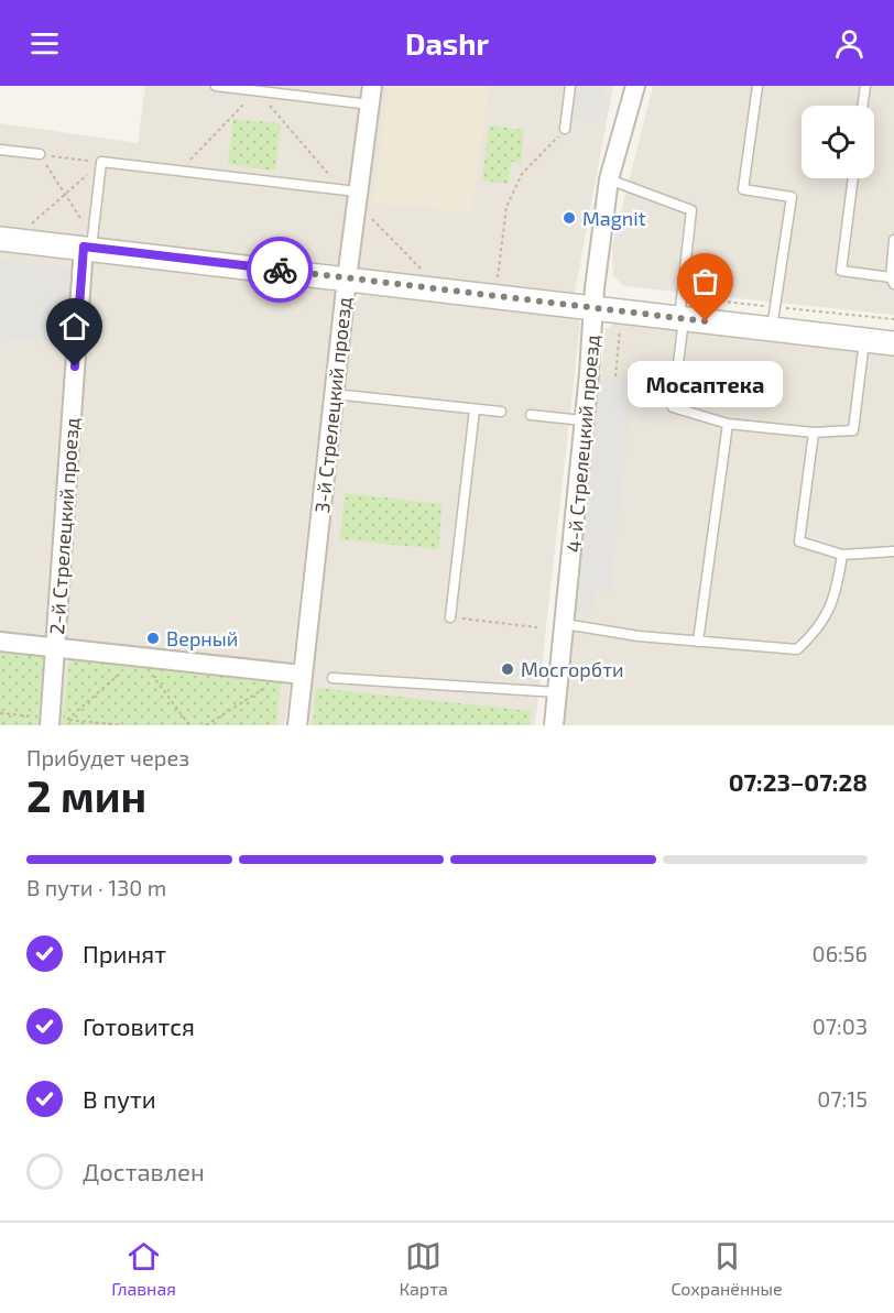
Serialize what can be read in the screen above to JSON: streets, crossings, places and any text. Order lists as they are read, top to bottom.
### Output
{
  "streets": {
    "street": ["3-й Стрелецкий проезд", "4-й Стрелецкий проезд", "2-й Стрелецкий проезд"]
  },
  "places": [
    "Magnit",
    "Мосаптека",
    "Верный",
    "Мосгорбти"
  ],
  "page": {
    "header": "Dashr",
    "bubble": "Мосаптека",
    "heading": ["2 мин", "Прибудет через", "07:23–07:28"],
    "bar": "В пути · 130 m",
    "list": [
      ["Принят", "06:56"],
      ["Готовится", "07:03"],
      ["В пути", "07:15"],
      "Доставлен"
    ],
    "tabs": ["Главная", "Карта", "Сохранённые"]
  }
}
